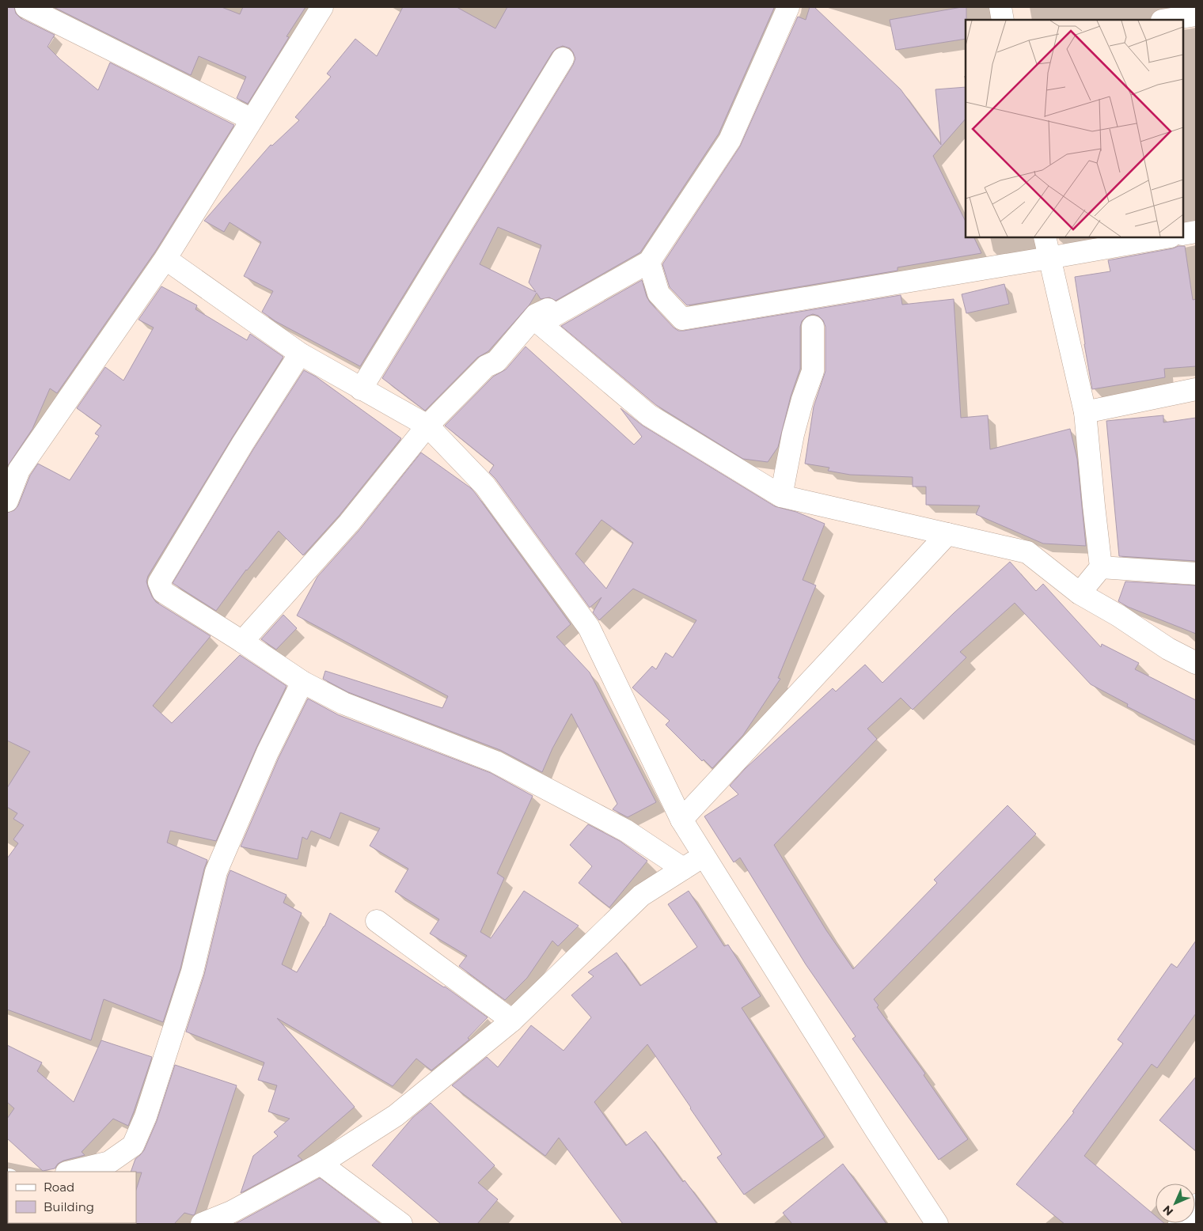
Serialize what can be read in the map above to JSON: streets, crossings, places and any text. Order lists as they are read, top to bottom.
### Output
{
  "legend": ["Road", "Building"],
  "north": "bottom left"
}
